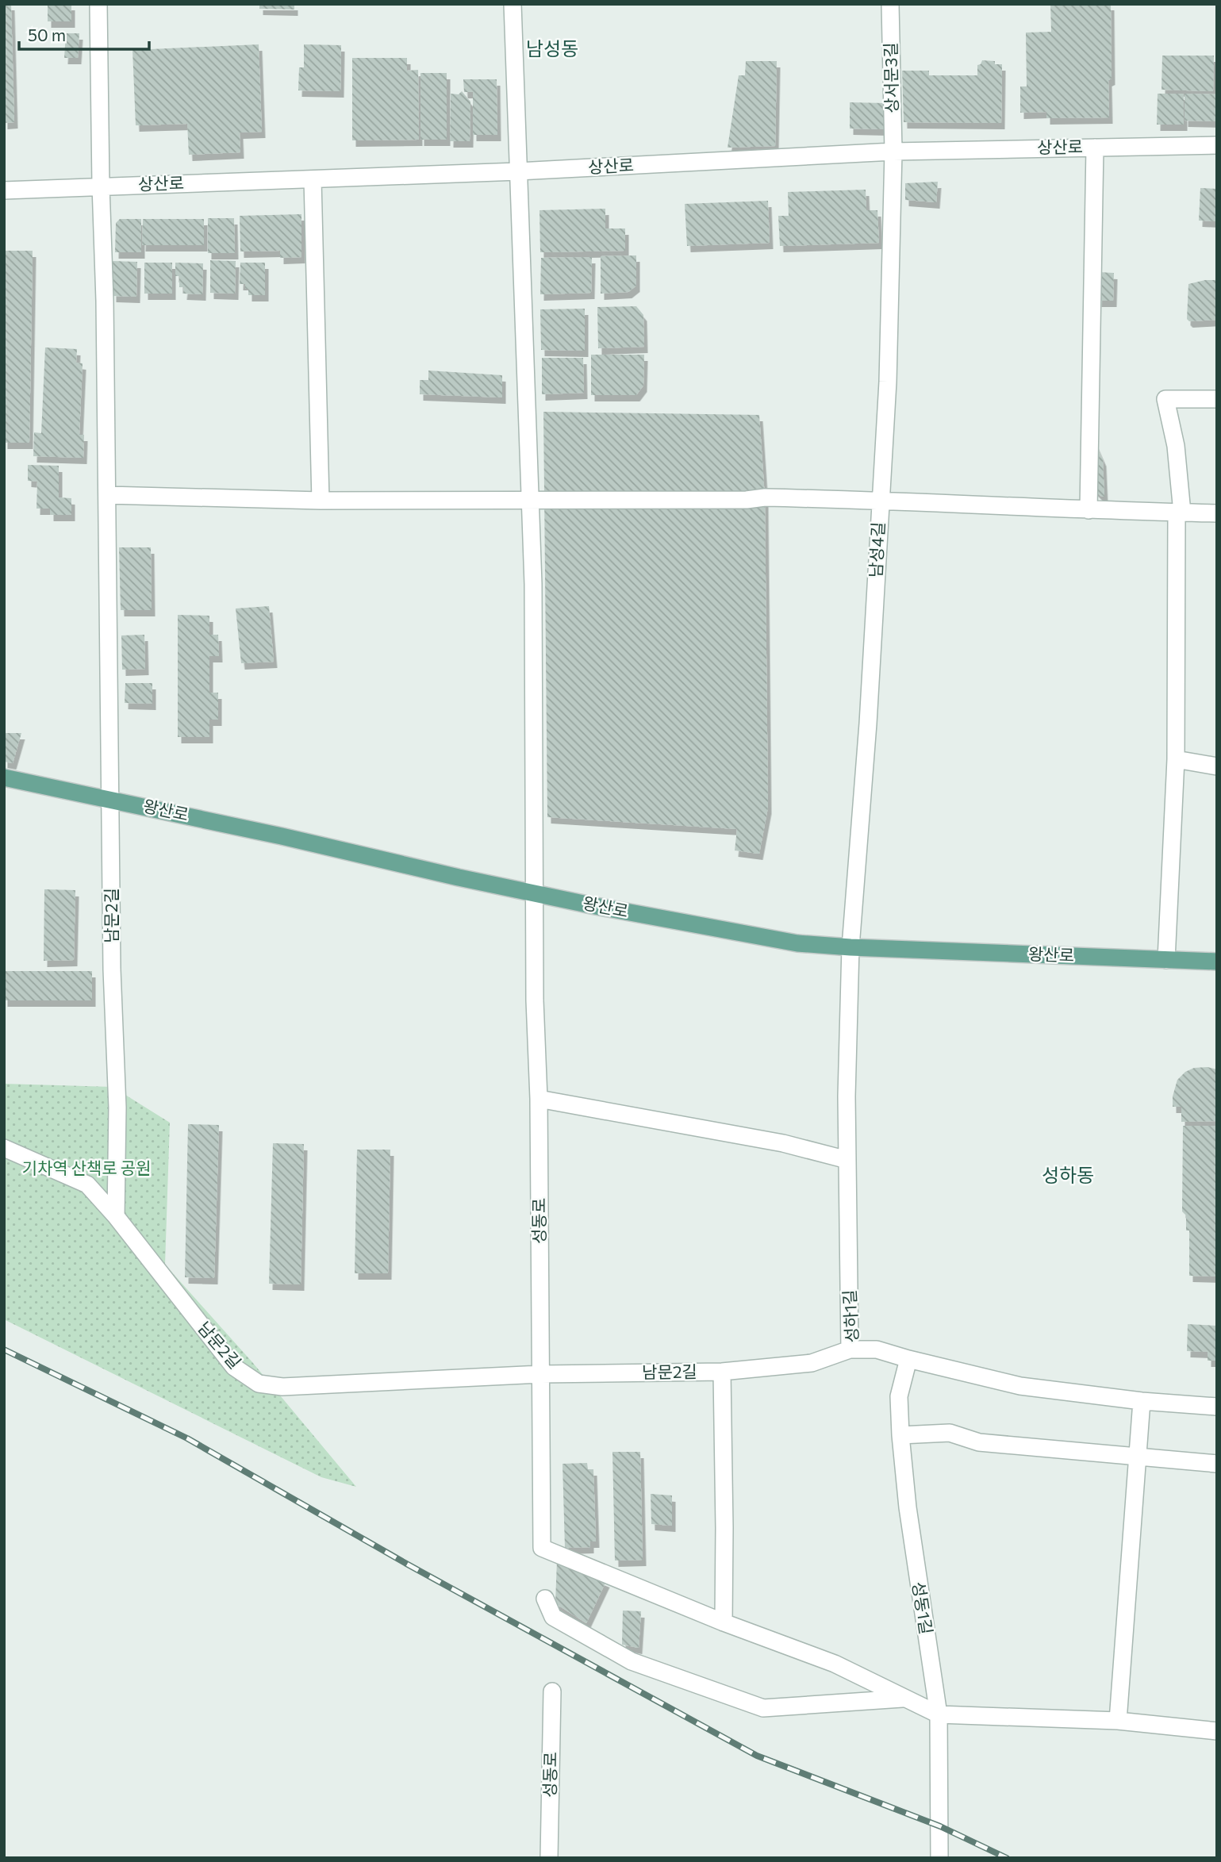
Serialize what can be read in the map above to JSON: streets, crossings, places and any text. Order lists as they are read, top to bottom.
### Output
{
  "streets": {
    "main road": ["왕산로"],
    "street": [
      "상서문3길",
      "상산로",
      "남성4길",
      "남문2길",
      "성동로",
      "성하1길",
      "성동1길"
    ]
  },
  "crossings": [
    ["상서문3길", "상산로"],
    ["상서문3길", "남성4길"],
    ["상산로", "남성4길"],
    ["상산로", "남문2길"],
    ["상산로", "성동로"],
    ["남성4길", "왕산로"],
    ["남성4길", "성하1길"],
    ["왕산로", "남문2길"],
    ["왕산로", "성동로"],
    ["왕산로", "성하1길"],
    ["남문2길", "성동로"],
    ["남문2길", "성하1길"],
    ["성하1길", "성동1길"]
  ],
  "districts": ["남성동", "성하동"],
  "parks": ["기차역 산책로 공원"],
  "scale_bar": "50 m"
}
